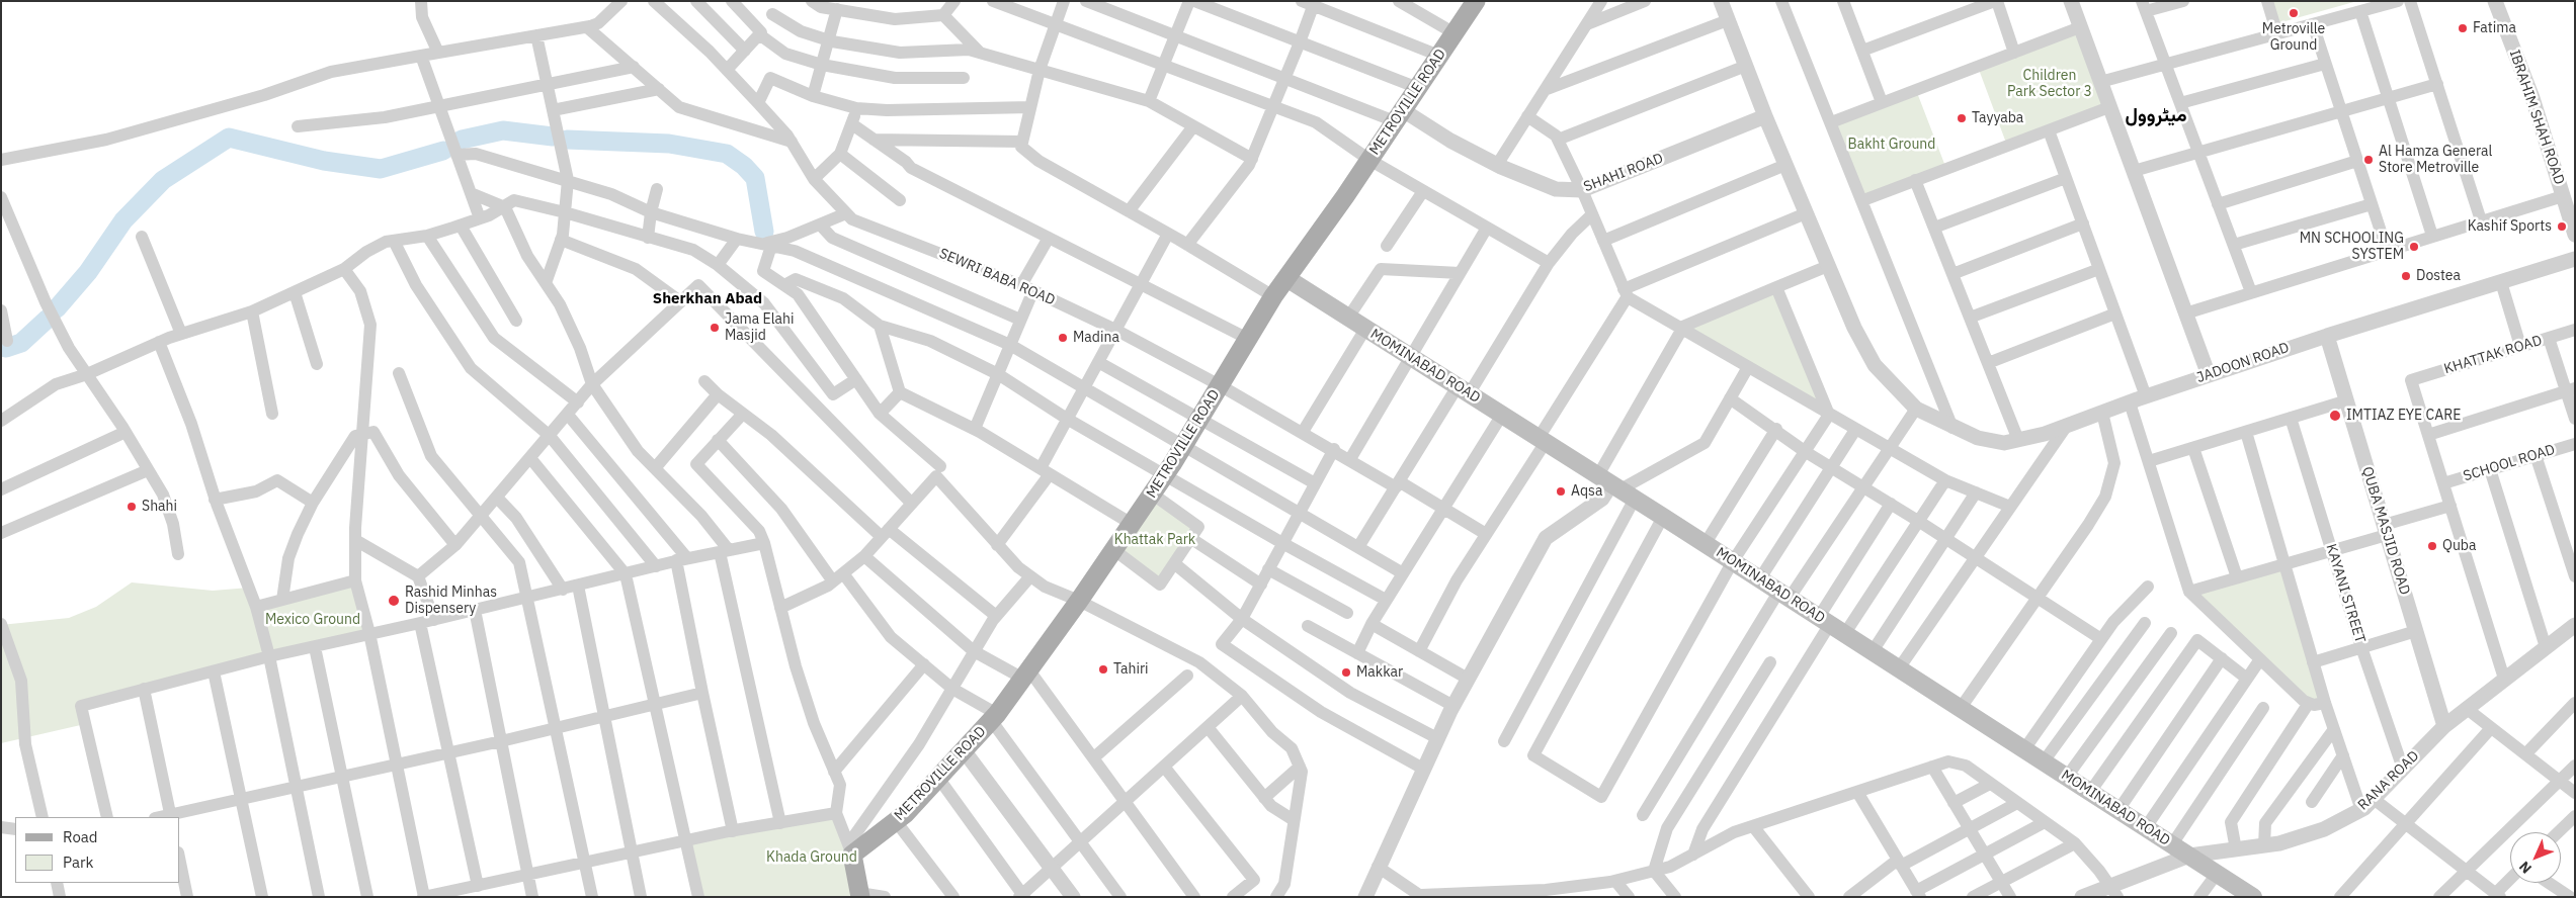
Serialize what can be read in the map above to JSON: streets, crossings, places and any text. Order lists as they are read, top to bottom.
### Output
{
  "streets": {
    "main road": ["METROVILLE ROAD", "MOMINABAD ROAD"],
    "street": [
      "IBRAHIM SHAH ROAD",
      "SHAHI ROAD",
      "SEWRI BABA ROAD",
      "KHATTAK ROAD",
      "JADOON ROAD",
      "SCHOOL ROAD",
      "QUBA MASJID ROAD",
      "KAYANI STREET",
      "RANA ROAD"
    ]
  },
  "crossings": [
    ["METROVILLE ROAD", "SHAHI ROAD"],
    ["METROVILLE ROAD", "SEWRI BABA ROAD"],
    ["METROVILLE ROAD", "MOMINABAD ROAD"],
    ["SHAHI ROAD", "JADOON ROAD"],
    ["JADOON ROAD", "QUBA MASJID ROAD"],
    ["MOMINABAD ROAD", "RANA ROAD"],
    ["QUBA MASJID ROAD", "RANA ROAD"],
    ["KAYANI STREET", "RANA ROAD"]
  ],
  "districts": ["میٹروول", "Sherkhan Abad"],
  "parks": [
    "Children Park Sector 3",
    "Bakht Ground",
    "Khattak Park",
    "Mexico Ground",
    "Khada Ground"
  ],
  "places": [
    "Metroville Ground",
    "Fatima",
    "Tayyaba",
    "Al Hamza General Store Metroville",
    "Kashif Sports",
    "MN SCHOOLING SYSTEM",
    "Dostea",
    "Jama Elahi Masjid",
    "Madina",
    "IMTIAZ EYE CARE",
    "Aqsa",
    "Shahi",
    "Quba",
    "Rashid Minhas Dispensery",
    "Tahiri",
    "Makkar"
  ],
  "legend": ["Road", "Park"],
  "north": "bottom left"
}
